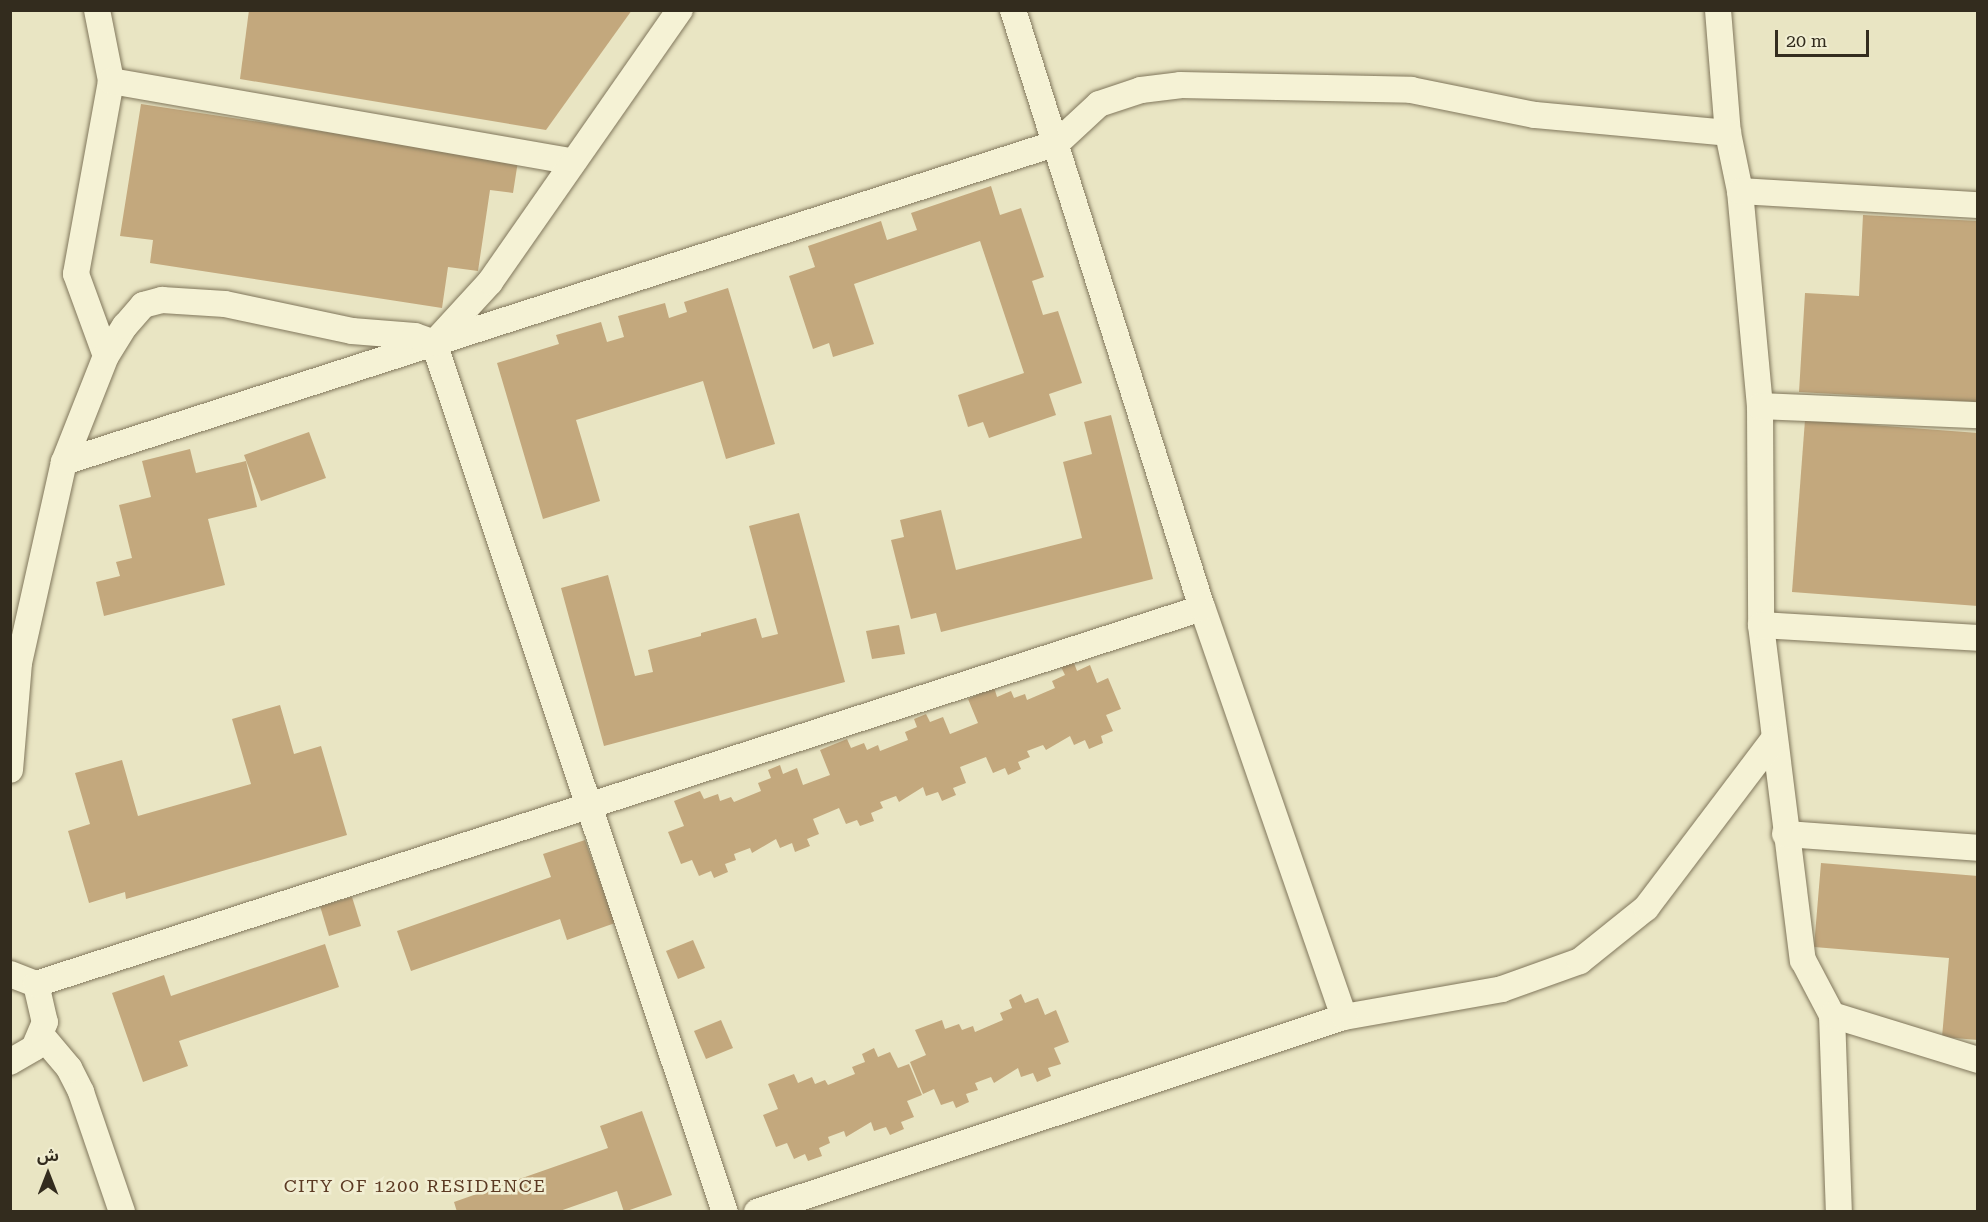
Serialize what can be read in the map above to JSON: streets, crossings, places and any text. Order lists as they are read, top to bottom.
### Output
{
  "districts": ["CITY OF 1200 RESIDENCE"],
  "scale_bar": "20 m",
  "north": "top"
}
